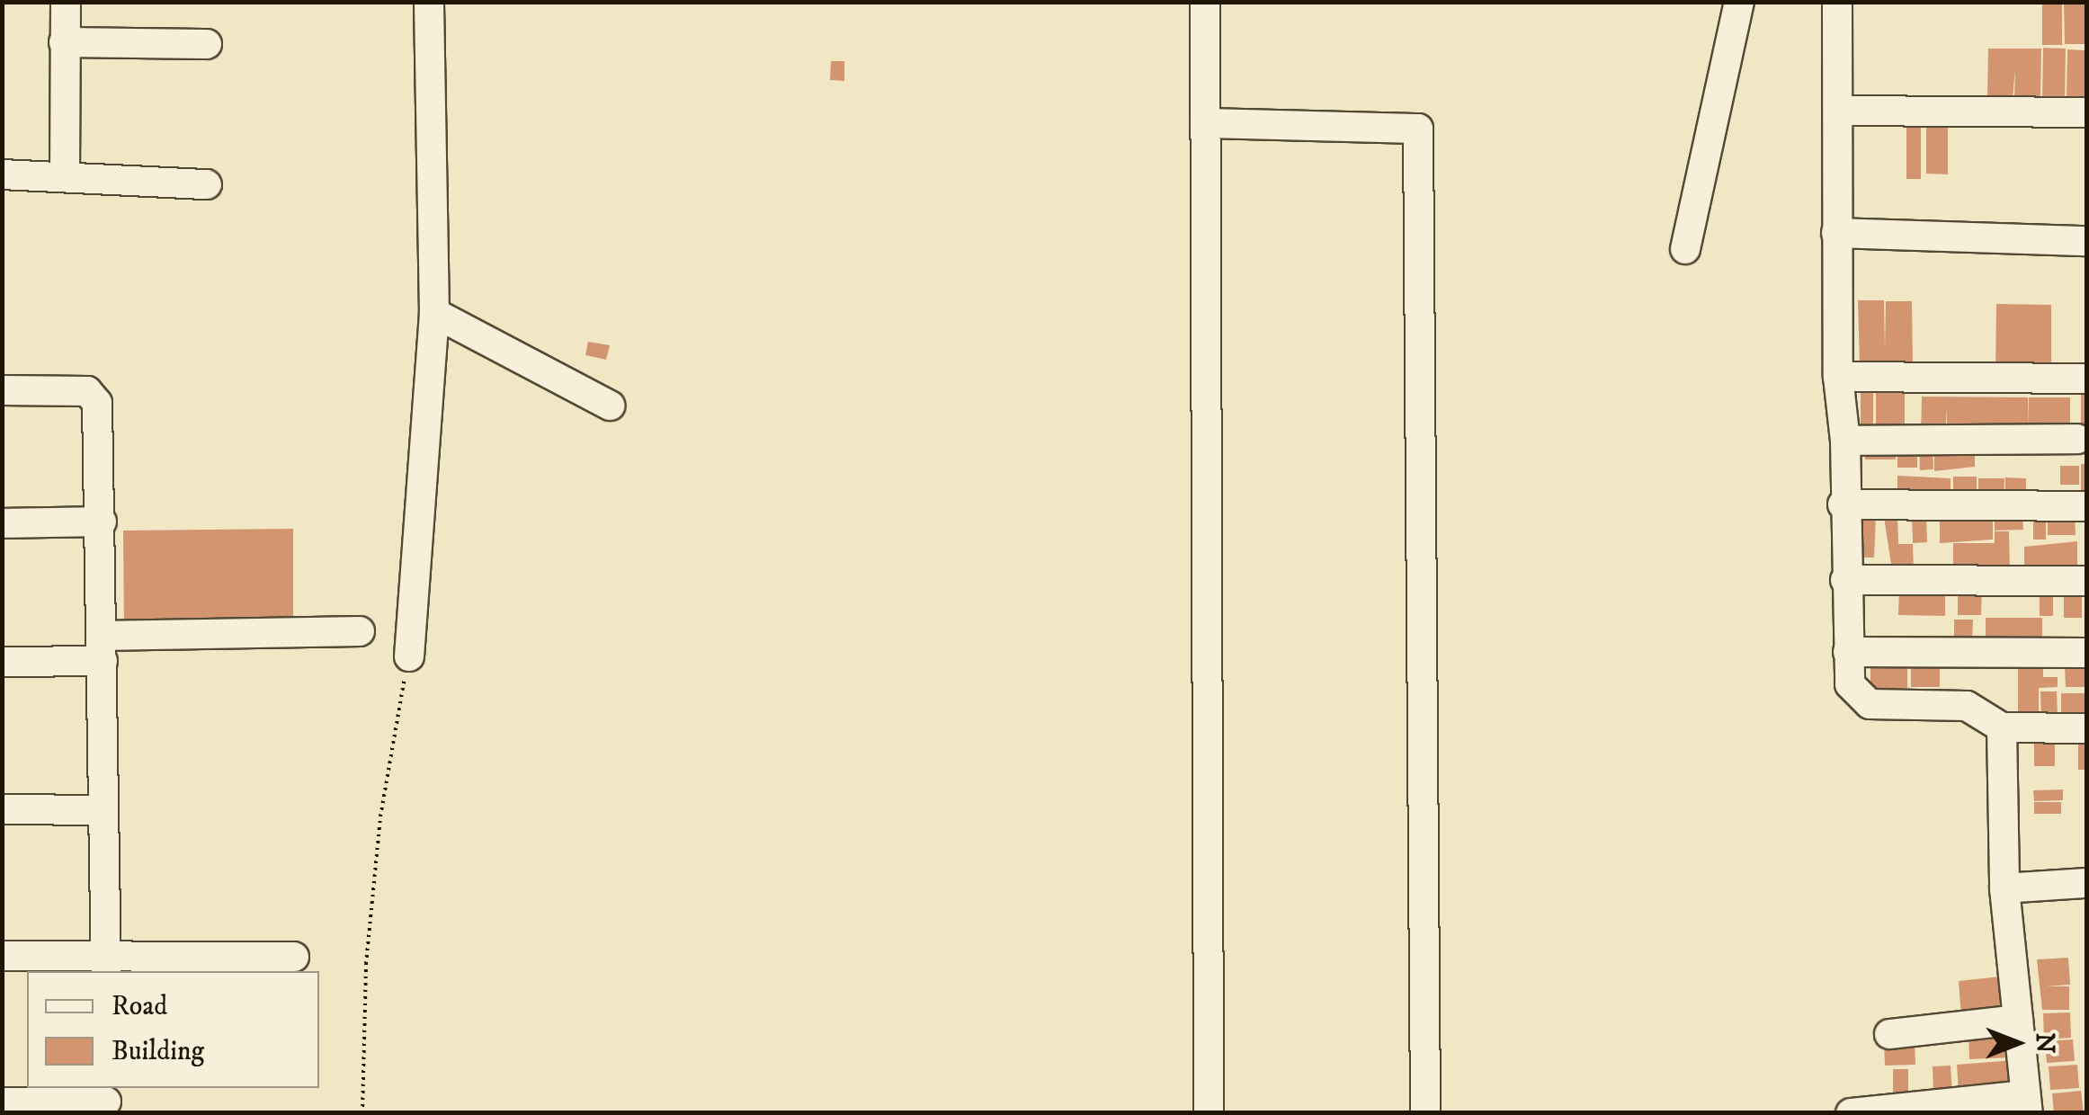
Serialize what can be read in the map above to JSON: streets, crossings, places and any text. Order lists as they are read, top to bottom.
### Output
{
  "legend": ["Road", "Building"],
  "north": "right"
}
